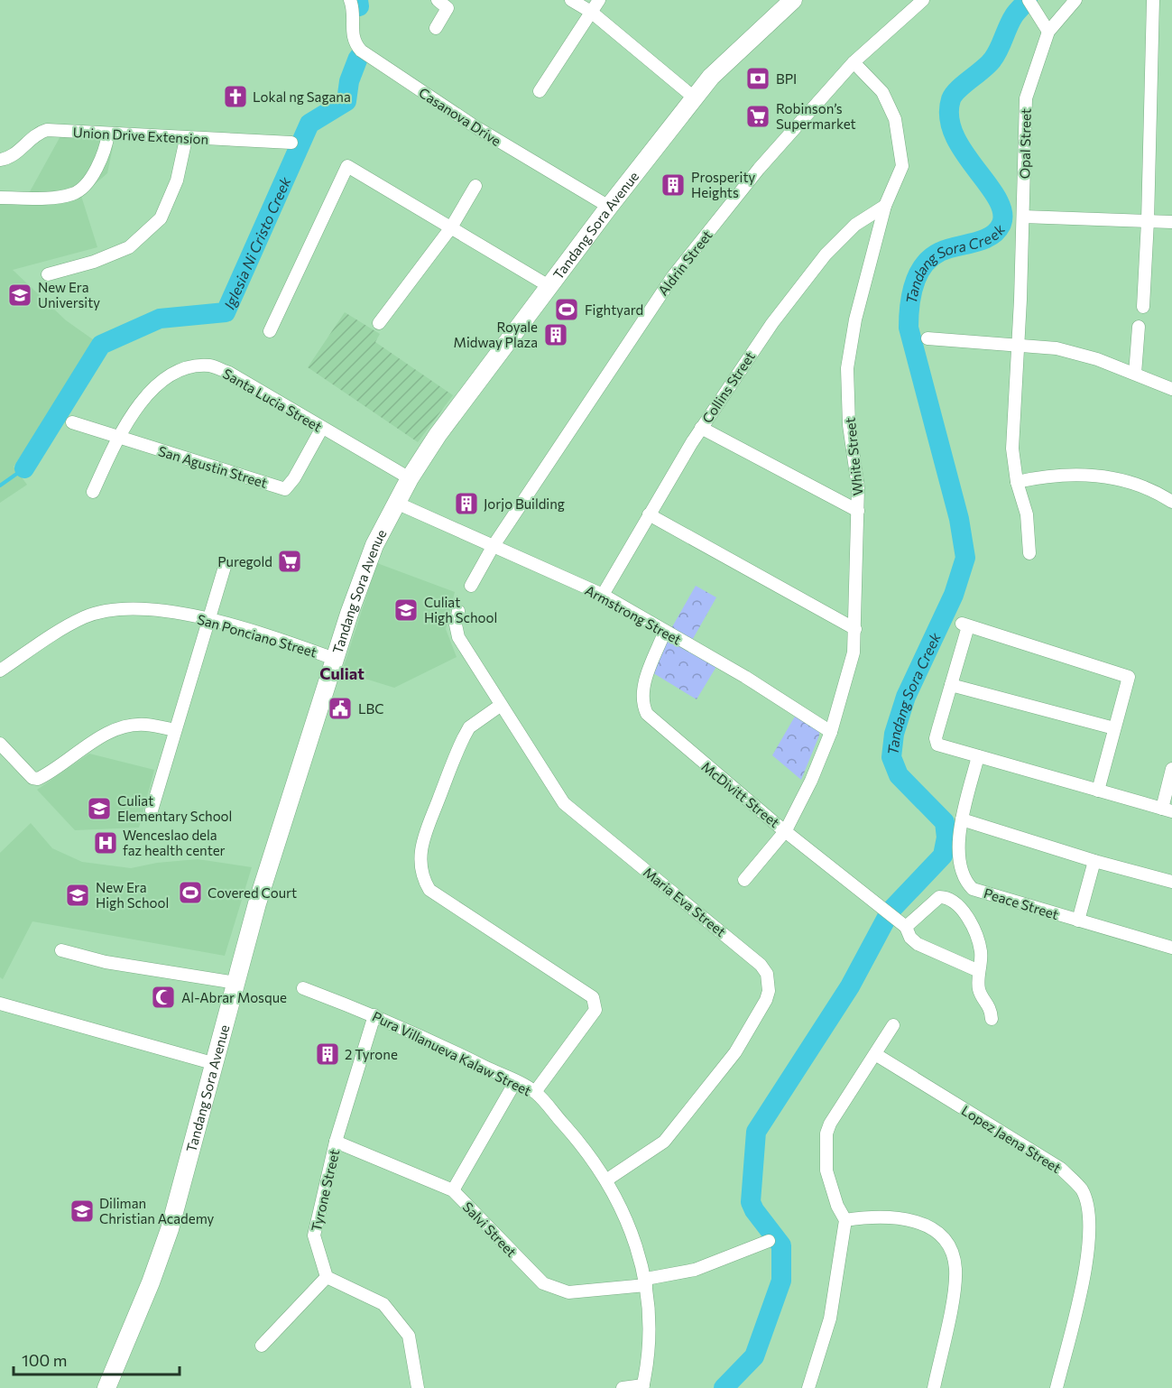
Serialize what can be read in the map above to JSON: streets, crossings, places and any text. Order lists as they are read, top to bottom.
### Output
{
  "streets": {
    "main road": ["Tandang Sora Avenue"],
    "street": [
      "Casanova Drive",
      "Union Drive Extension",
      "Opal Street",
      "Aldrin Street",
      "Collins Street",
      "Santa Lucia Street",
      "White Street",
      "San Agustin Street",
      "Armstrong Street",
      "San Ponciano Street",
      "McDivitt Street",
      "Maria Eva Street",
      "Peace Street",
      "Pura Villanueva Kalaw Street",
      "Lopez Jaena Street",
      "Tyrone Street",
      "Salvi Street"
    ]
  },
  "crossings": [
    ["Casanova Drive", "Tandang Sora Avenue"],
    ["Tandang Sora Avenue", "Santa Lucia Street"],
    ["Tandang Sora Avenue", "Armstrong Street"],
    ["Tandang Sora Avenue", "San Ponciano Street"],
    ["Aldrin Street", "White Street"],
    ["Aldrin Street", "Armstrong Street"],
    ["Collins Street", "White Street"],
    ["Collins Street", "Armstrong Street"],
    ["Santa Lucia Street", "San Agustin Street"],
    ["White Street", "Armstrong Street"],
    ["White Street", "McDivitt Street"],
    ["Armstrong Street", "McDivitt Street"],
    ["Maria Eva Street", "Pura Villanueva Kalaw Street"],
    ["Pura Villanueva Kalaw Street", "Tyrone Street"],
    ["Pura Villanueva Kalaw Street", "Salvi Street"],
    ["Tyrone Street", "Salvi Street"]
  ],
  "districts": ["Culiat"],
  "water": ["Iglesia Ni Cristo Creek", "Tandang Sora Creek"],
  "places": {
    "bank": ["BPI"],
    "church": ["Lokal ng Sagana"],
    "supermarket": ["Robinson’s Supermarket", "Puregold"],
    "building": [
      "Prosperity Heights",
      "Royale Midway Plaza",
      "Jorjo Building",
      "2 Tyrone"
    ],
    "school or university": [
      "New Era University",
      "Culiat High School",
      "Culiat Elementary School",
      "New Era High School",
      "Diliman Christian Academy"
    ],
    "sports": ["Fightyard", "Covered Court"],
    "public building": ["LBC"],
    "hospital": ["Wenceslao dela faz health center"],
    "mosque": ["Al-Abrar Mosque"]
  },
  "scale_bar": "100 m"
}
